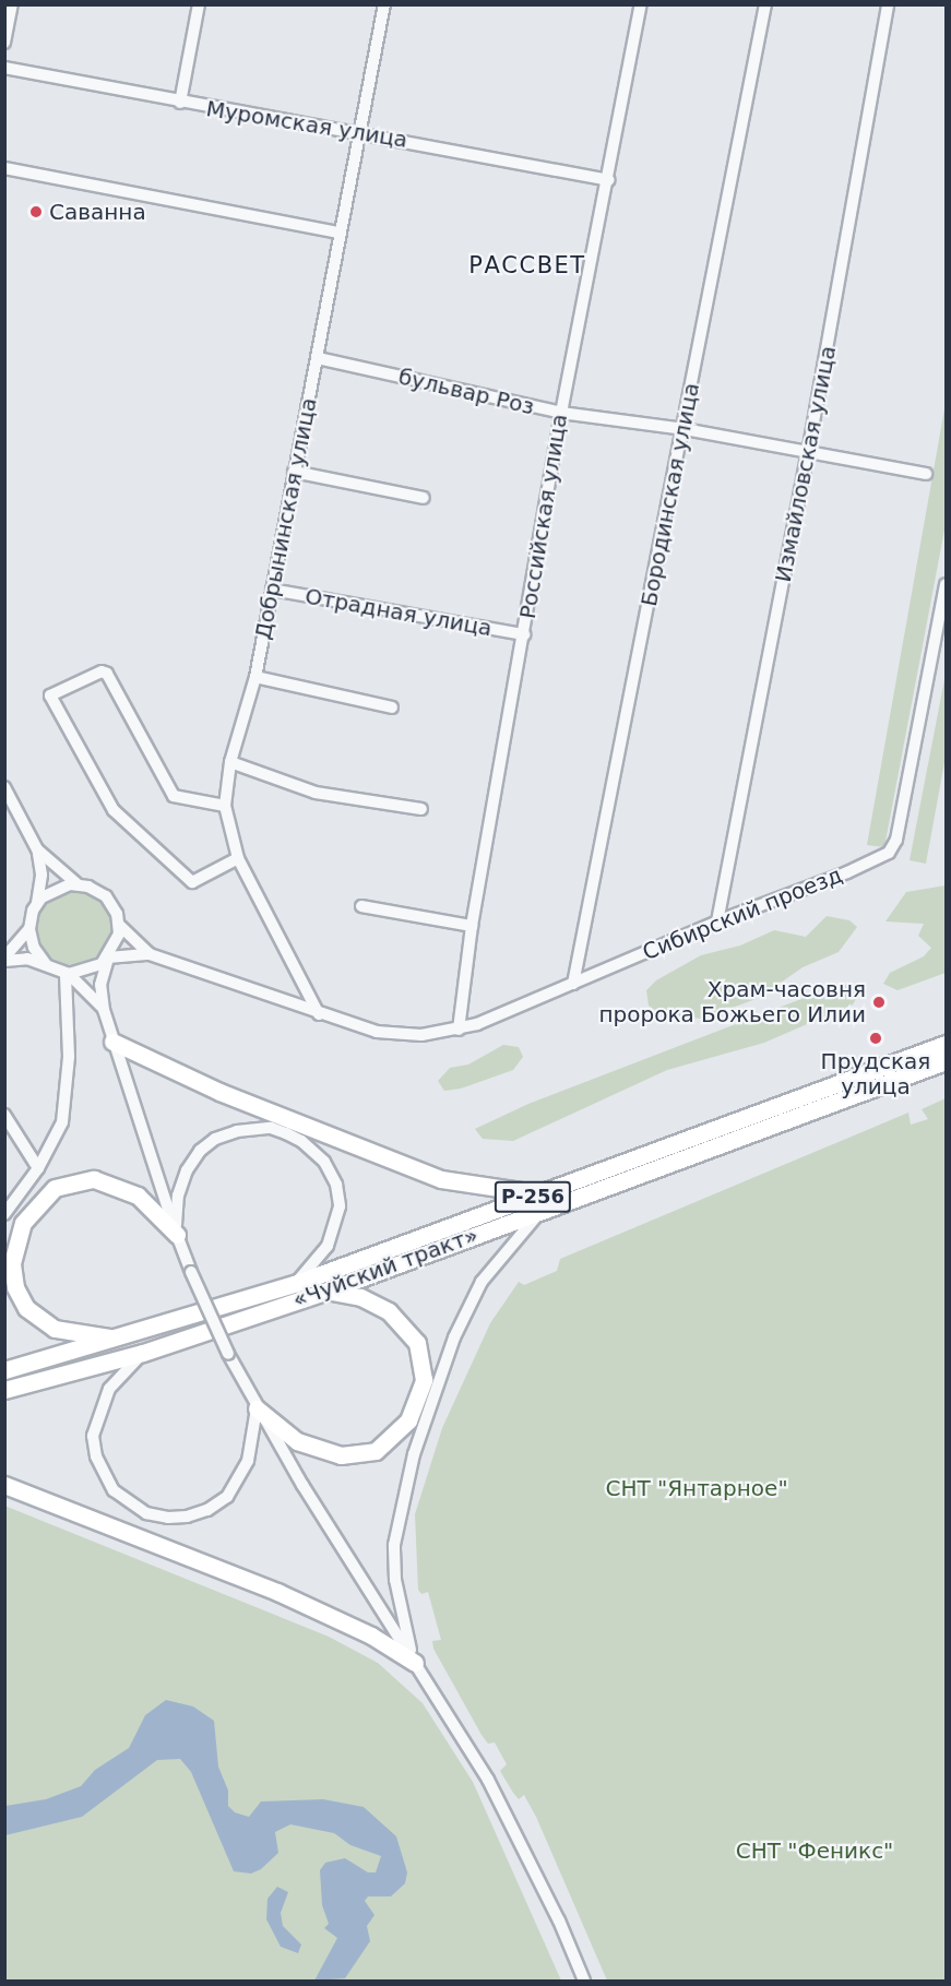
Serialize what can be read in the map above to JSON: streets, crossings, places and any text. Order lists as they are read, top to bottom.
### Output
{
  "streets": {
    "highway": ["Р-256", "«Чуйский тракт»"],
    "street": [
      "Муромская улица",
      "бульвар Роз",
      "Измайловская улица",
      "Бородинская улица",
      "Российская улица",
      "Добрынинская улица",
      "Отрадная улица",
      "Сибирский проезд"
    ]
  },
  "crossings": [
    ["Муромская улица", "Российская улица"],
    ["Муромская улица", "Добрынинская улица"],
    ["бульвар Роз", "Измайловская улица"],
    ["бульвар Роз", "Бородинская улица"],
    ["бульвар Роз", "Российская улица"],
    ["бульвар Роз", "Добрынинская улица"],
    ["Измайловская улица", "Сибирский проезд"],
    ["Бородинская улица", "Сибирский проезд"],
    ["Российская улица", "Отрадная улица"],
    ["Российская улица", "Сибирский проезд"],
    ["Добрынинская улица", "Отрадная улица"],
    ["Добрынинская улица", "Сибирский проезд"]
  ],
  "districts": ["РАССВЕТ"],
  "parks": ["СНТ \"Янтарное\"", "СНТ \"Феникс\""],
  "places": ["Саванна", "Храм-часовня пророка Божьего Илии", "Прудская улица"]
}
